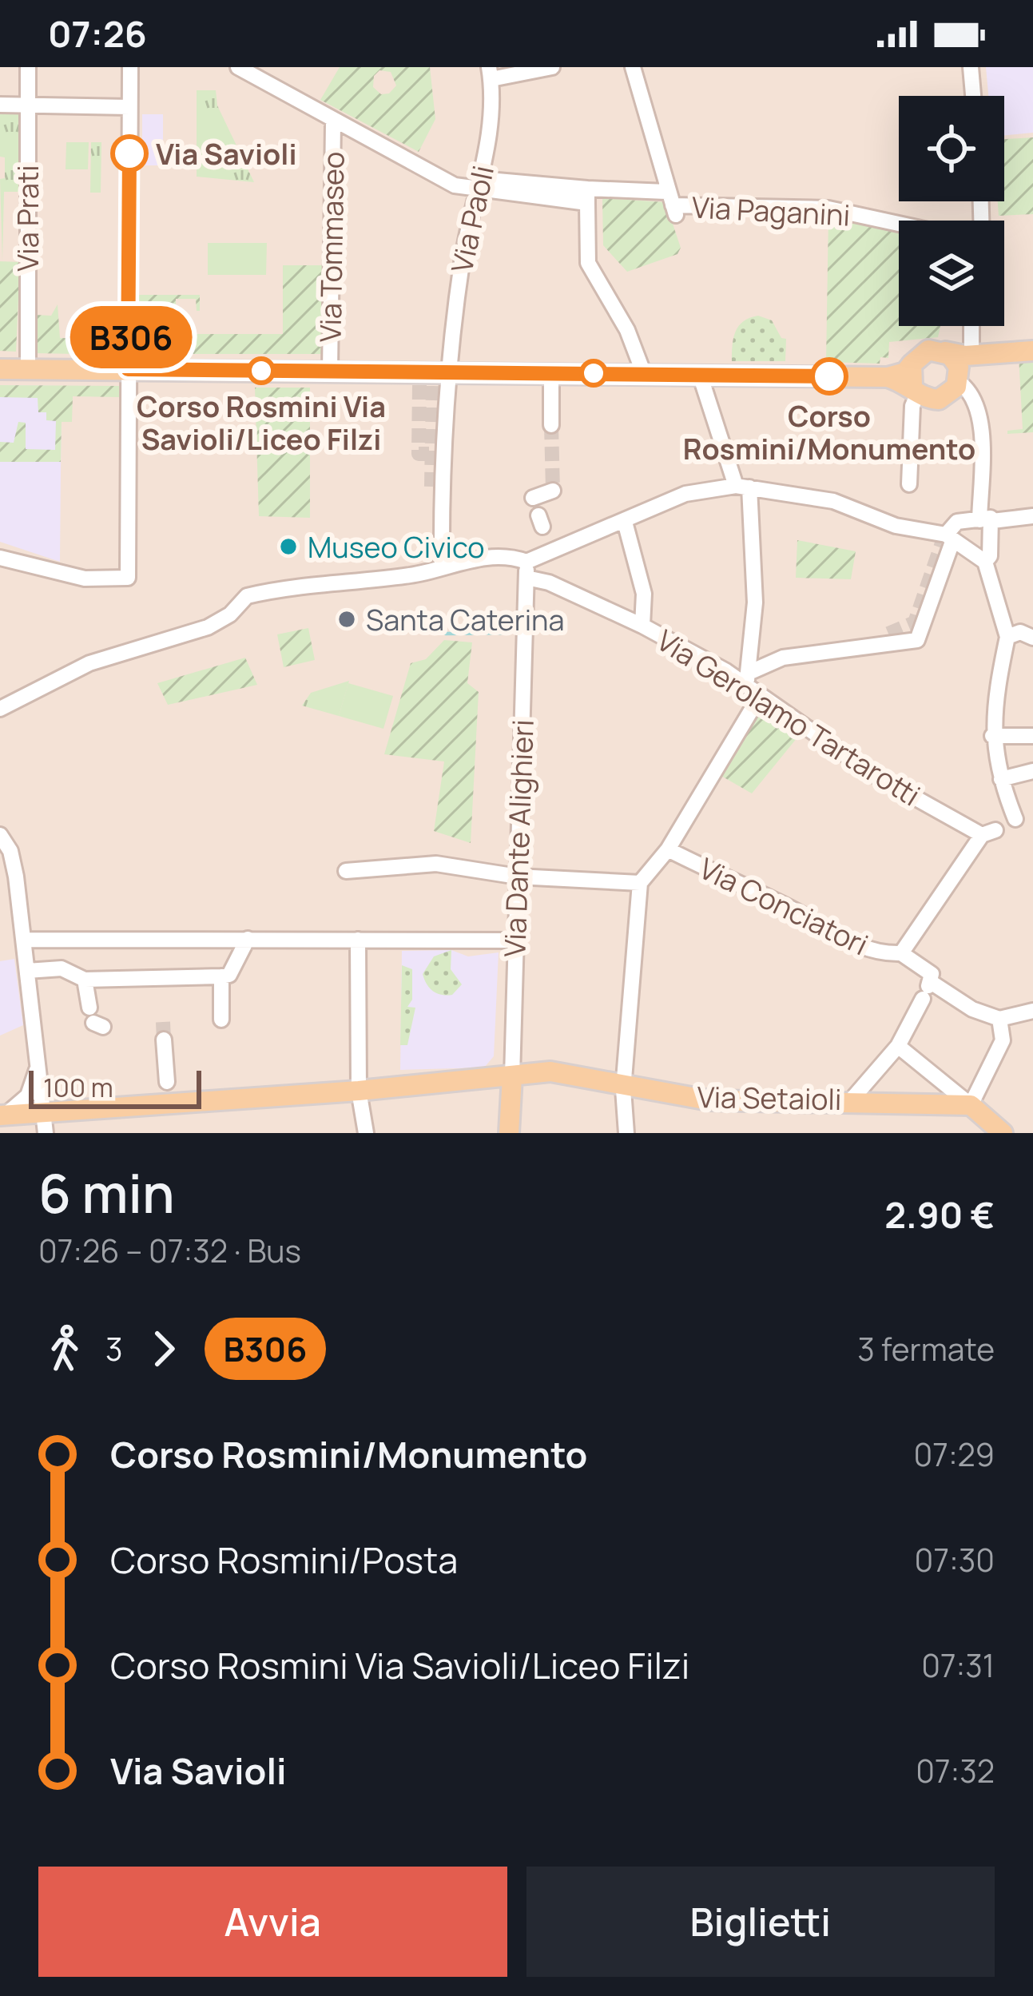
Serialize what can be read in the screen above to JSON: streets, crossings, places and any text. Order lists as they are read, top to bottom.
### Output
{
  "streets": {
    "main road": ["Via Dante Alighieri", "Via Setaioli"],
    "street": [
      "Via Paganini",
      "Via Prati",
      "Via Paoli",
      "Via Tommaseo",
      "Via Gerolamo Tartarotti",
      "Via Conciatori"
    ]
  },
  "crossings": [
    ["Via Paganini", "Via Paoli"],
    ["Via Paganini", "Via Tommaseo"],
    ["Via Gerolamo Tartarotti", "Via Dante Alighieri"],
    ["Via Gerolamo Tartarotti", "Via Conciatori"],
    ["Via Dante Alighieri", "Via Setaioli"]
  ],
  "places": [
    "Via Savioli",
    "Corso Rosmini Via Savioli/Liceo Filzi",
    "Corso Rosmini/Monumento",
    "Museo Civico",
    "Santa Caterina"
  ],
  "lines": ["bus line B306"],
  "scale_bar": "100 m",
  "page": {
    "status": "07:26",
    "on_map": "B306",
    "scale": "100 m",
    "heading": ["6 min", "07:26 – 07:32 · Bus", "2.90 €"],
    "legs": ["3", "B306", "3 fermate"],
    "list": [
      {
        "name": "Corso Rosmini/Monumento",
        "value": "07:29"
      },
      {
        "name": "Corso Rosmini/Posta",
        "value": "07:30"
      },
      {
        "name": "Corso Rosmini Via Savioli/Liceo Filzi",
        "value": "07:31"
      },
      {
        "name": "Via Savioli",
        "value": "07:32"
      }
    ],
    "buttons": ["Avvia", "Biglietti"]
  }
}
